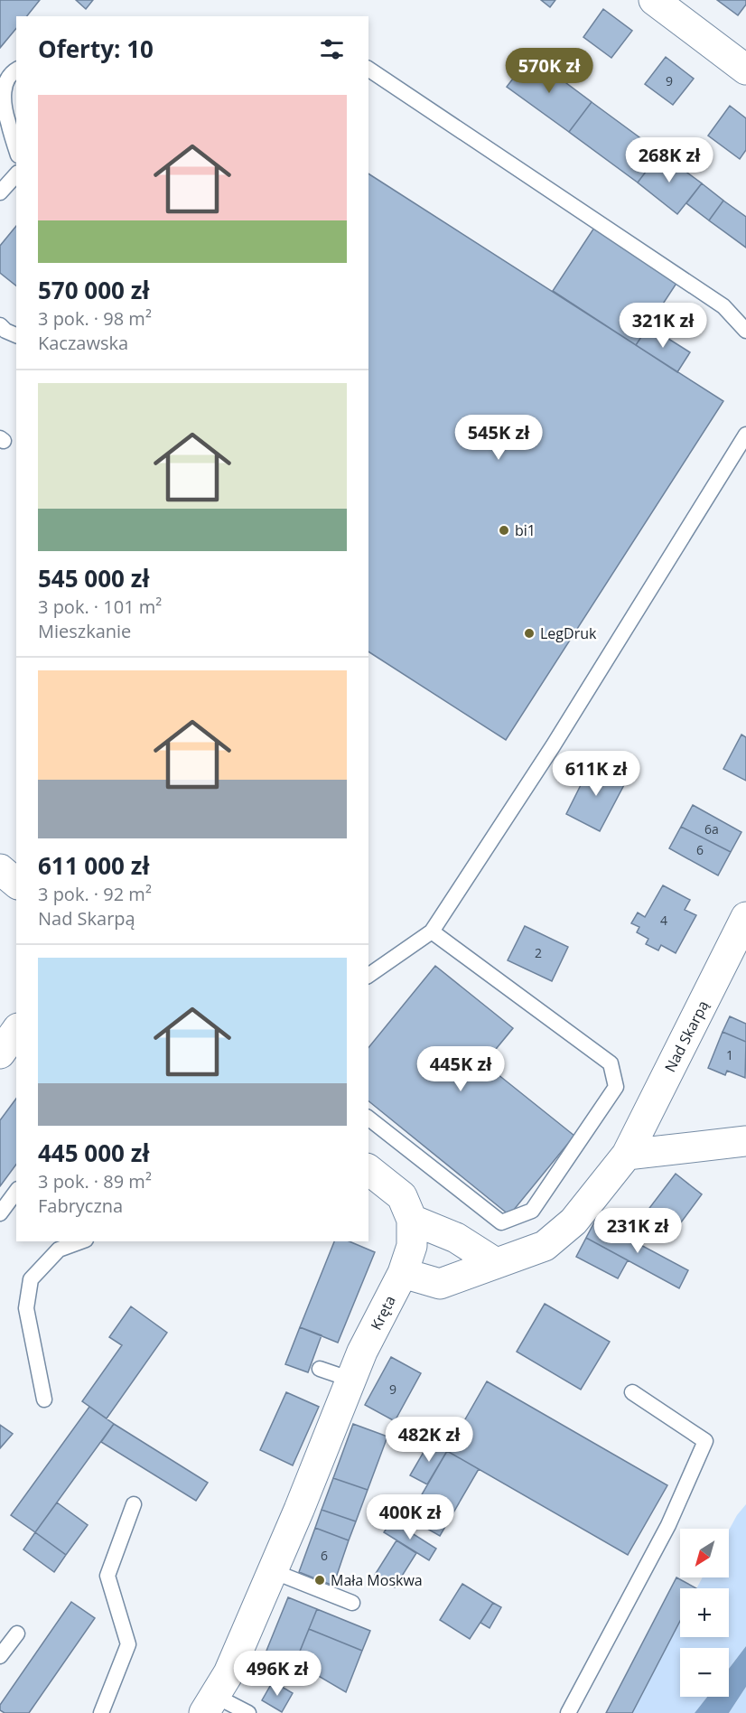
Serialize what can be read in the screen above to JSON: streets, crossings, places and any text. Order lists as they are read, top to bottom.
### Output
{
  "streets": {
    "street": ["Nad Skarpą", "Kręta"]
  },
  "places": ["bi1", "LegDruk", "Mała Moskwa"],
  "house_numbers": [
    "9",
    "6a",
    "6",
    "4",
    "2",
    "1",
    "9",
    "6"
  ],
  "north": "bottom left",
  "page": {
    "heading": "Oferty: 10",
    "price": [
      "570K zł",
      "268K zł",
      "321K zł",
      "545K zł",
      "611K zł",
      "445K zł",
      "231K zł",
      "482K zł",
      "400K zł",
      "496K zł"
    ],
    "list": [
      {
        "name": "570 000 zł",
        "note": "3 pok. · 98 m² · Kaczawska"
      },
      {
        "name": "545 000 zł",
        "note": "3 pok. · 101 m² · Mieszkanie"
      },
      {
        "name": "611 000 zł",
        "note": "3 pok. · 92 m² · Nad Skarpą"
      },
      {
        "name": "445 000 zł",
        "note": "3 pok. · 89 m² · Fabryczna"
      }
    ],
    "map_buttons": ["+", "−"]
  }
}
